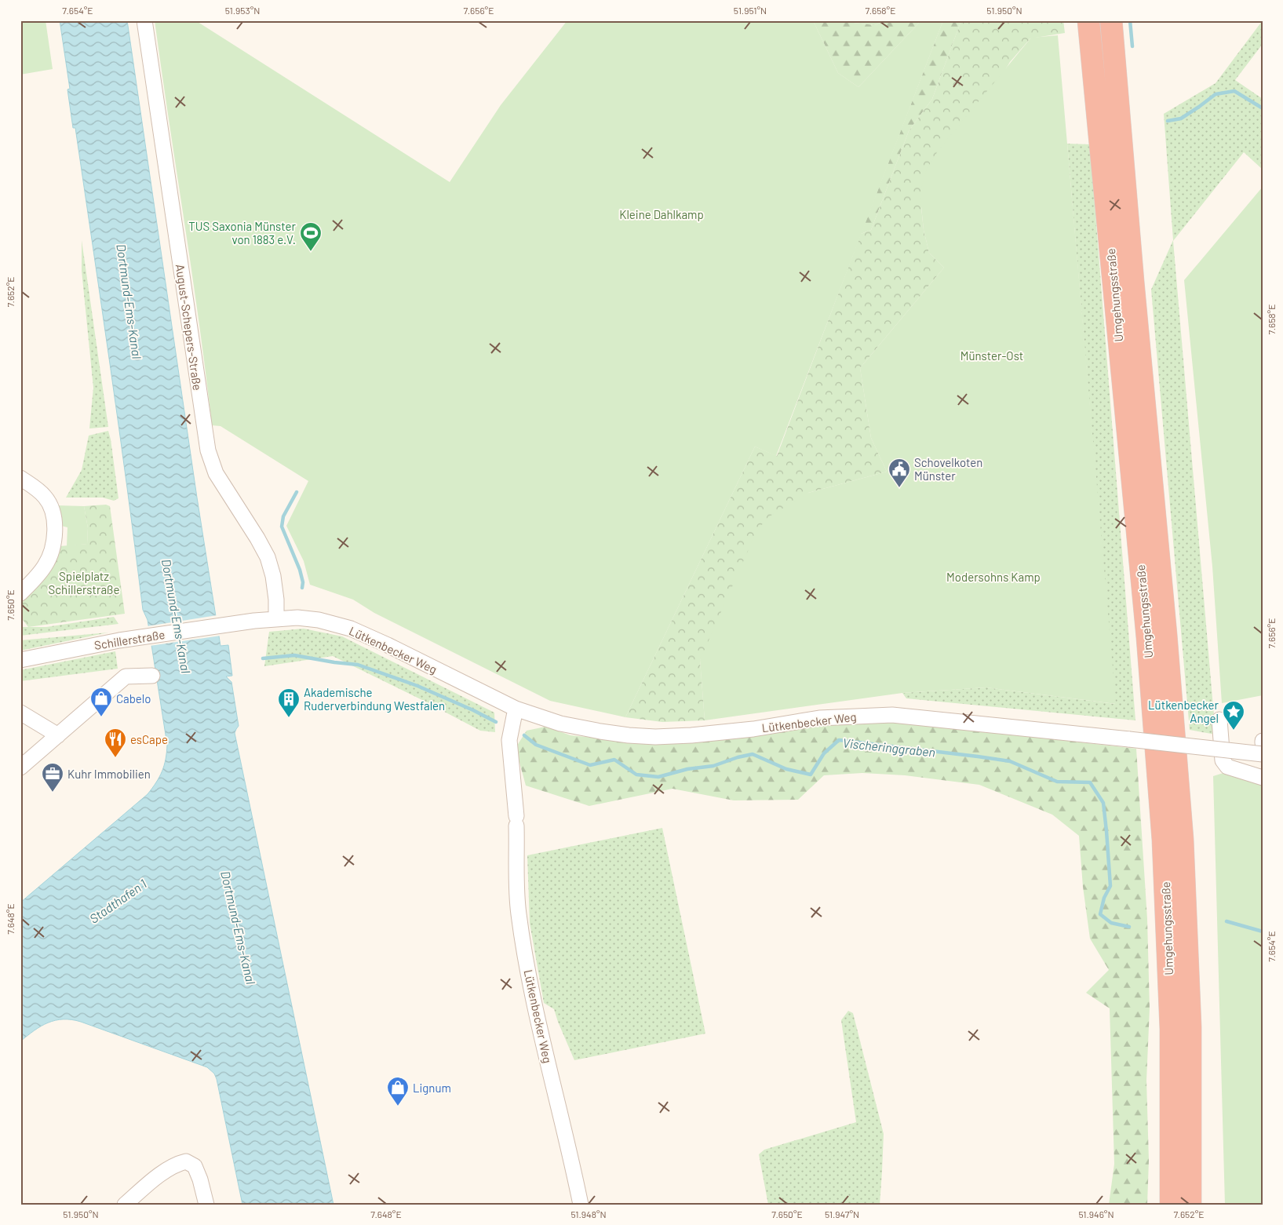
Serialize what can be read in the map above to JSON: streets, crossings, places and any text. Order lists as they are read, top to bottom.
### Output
{
  "streets": {
    "highway": ["Umgehungsstraße"],
    "street": ["August-Schepers-Straße", "Schillerstraße", "Lütkenbecker Weg"]
  },
  "crossings": [
    ["August-Schepers-Straße", "Lütkenbecker Weg"],
    ["Schillerstraße", "Lütkenbecker Weg"]
  ],
  "water": ["Dortmund-Ems-Kanal", "Vischeringgraben", "Stadthafen 1"],
  "parks": [
    "Kleine Dahlkamp",
    "Münster-Ost",
    "Spielplatz Schillerstraße",
    "Modersohns Kamp"
  ],
  "places": {
    "sports": ["TUS Saxonia Münster von 1883 e.V."],
    "public building": ["Schovelkoten Münster"],
    "shop": ["Cabelo", "Lignum"],
    "building": ["Akademische Ruderverbindung Westfalen"],
    "place": ["Lütkenbecker Angel"],
    "restaurant": ["esCape"],
    "office": ["Kuhr Immobilien"]
  },
  "coordinates": [
    "7.654°E",
    "51.953°N",
    "7.656°E",
    "51.951°N",
    "7.658°E",
    "51.950°N",
    "7.652°E",
    "7.650°E",
    "7.648°E",
    "51.948°N",
    "51.947°N",
    "51.946°N"
  ]
}
